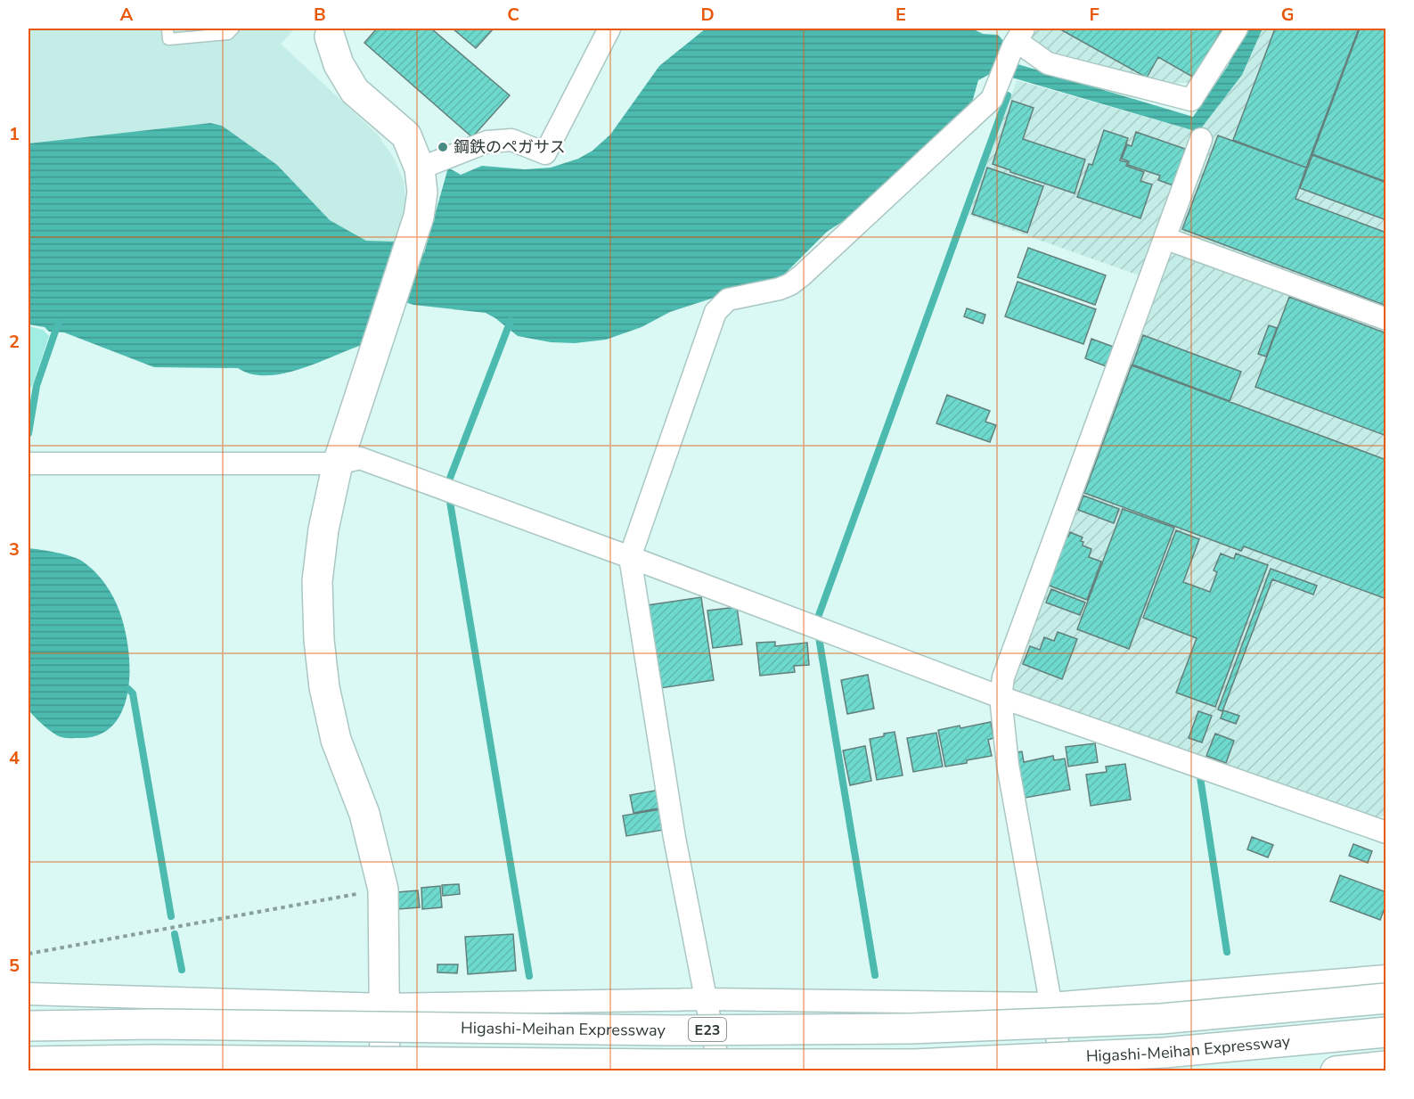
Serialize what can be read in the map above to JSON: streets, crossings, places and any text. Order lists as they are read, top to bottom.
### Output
{
  "streets": {
    "main road": ["Higashi-Meihan Expressway", "E23"]
  },
  "places": ["鋼鉄のペガサス"],
  "grid": {
    "columns": [
      "A",
      "B",
      "C",
      "D",
      "E",
      "F",
      "G"
    ],
    "rows": [
      "1",
      "2",
      "3",
      "4",
      "5"
    ]
  }
}
